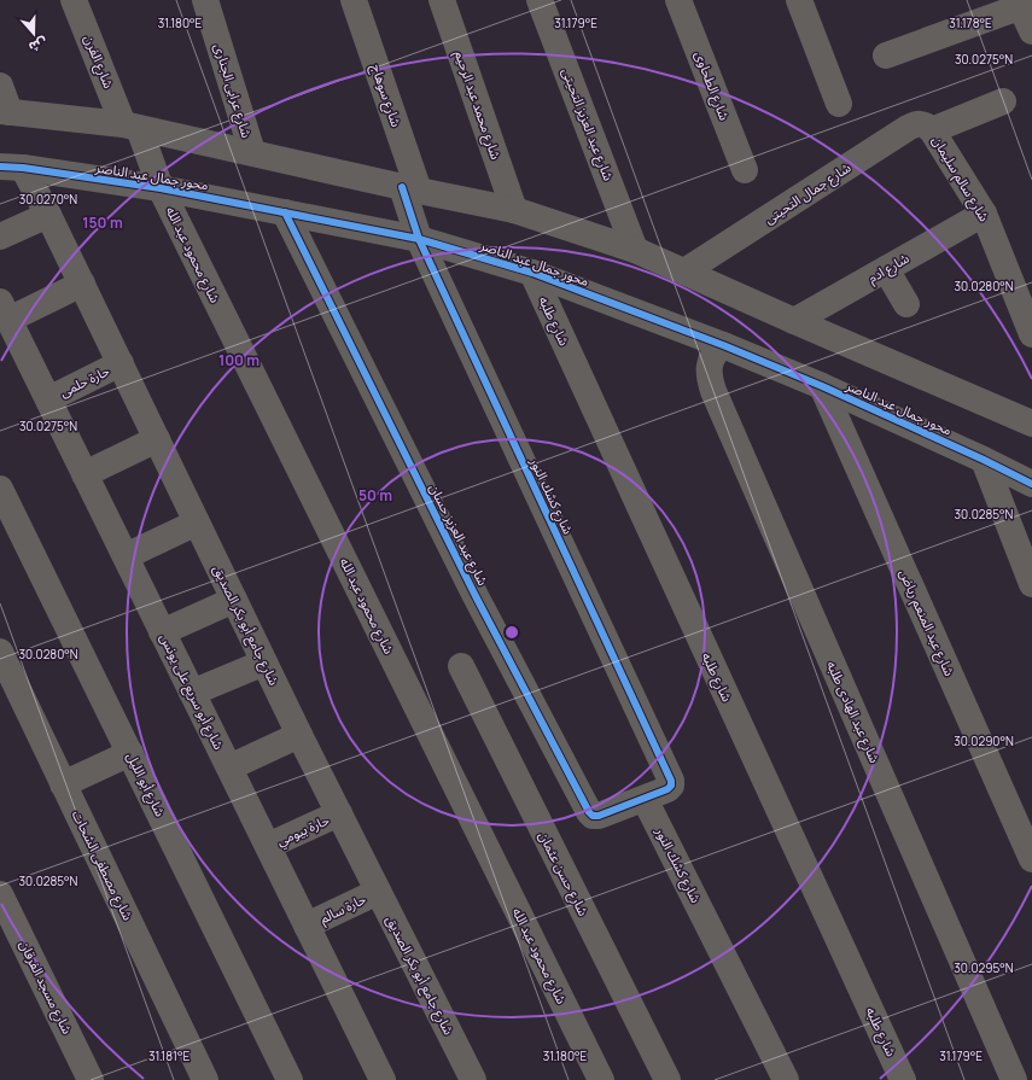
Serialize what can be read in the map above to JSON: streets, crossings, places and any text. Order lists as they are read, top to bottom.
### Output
{
  "streets": {
    "street": [
      "شارع الفرن",
      "شارع الطحاوى",
      "شارع عرابى الجنارى",
      "شارع سوهاج",
      "شارع محمد عبد الرحيم",
      "شارع عبد العزيز التحيتى",
      "محور جمال عبد الناصر",
      "شارع سالم سليمان",
      "شارع جمال التحيتى",
      "شارع محمود عبد الله",
      "شارع ادم",
      "شارع طلبه",
      "حارة حلمى",
      "شارع كشك النور",
      "شارع عبد العزيز حسان",
      "شارع عبد المنعم رياض",
      "شارع جامع أبو بكر الصديق",
      "شارع أبو سريع على يونس",
      "شارع عبد الهادى طلبه",
      "شارع أبو الليل",
      "حارة بيومي",
      "شارع مصطفى الشحات",
      "شارع حسن عثمان",
      "حارة سالم",
      "شارع مسجد الفرقان"
    ]
  },
  "crossings": [
    ["شارع الفرن", "شارع محمود عبد الله"],
    ["شارع سوهاج", "شارع كشك النور"],
    ["محور جمال عبد الناصر", "شارع محمود عبد الله"],
    ["محور جمال عبد الناصر", "شارع طلبه"],
    ["محور جمال عبد الناصر", "شارع كشك النور"],
    ["محور جمال عبد الناصر", "شارع عبد العزيز حسان"],
    ["محور جمال عبد الناصر", "شارع عبد المنعم رياض"],
    ["محور جمال عبد الناصر", "شارع جامع أبو بكر الصديق"],
    ["محور جمال عبد الناصر", "شارع عبد الهادى طلبه"],
    ["شارع سالم سليمان", "شارع جمال التحيتى"],
    ["شارع سالم سليمان", "شارع ادم"],
    ["حارة حلمى", "شارع جامع أبو بكر الصديق"],
    ["حارة حلمى", "شارع أبو سريع على يونس"],
    ["شارع كشك النور", "شارع عبد العزيز حسان"],
    ["شارع جامع أبو بكر الصديق", "حارة بيومي"],
    ["شارع جامع أبو بكر الصديق", "حارة سالم"],
    ["شارع أبو سريع على يونس", "حارة بيومي"],
    ["شارع أبو سريع على يونس", "حارة سالم"]
  ],
  "north": "bottom",
  "coordinates": [
    "31.180°E",
    "31.179°E",
    "31.178°E",
    "30.0275°N",
    "30.0270°N",
    "30.0280°N",
    "30.0285°N",
    "30.0290°N",
    "30.0295°N",
    "31.181°E"
  ],
  "rings": ["150 m", "100 m", "50 m"]
}
